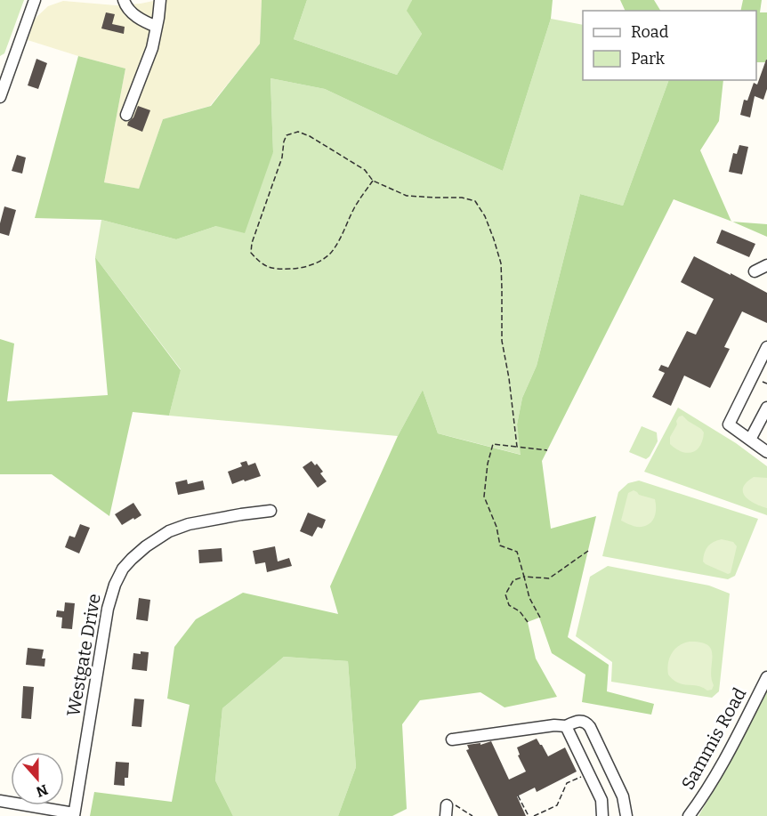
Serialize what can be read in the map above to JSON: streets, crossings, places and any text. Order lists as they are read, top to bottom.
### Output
{
  "streets": {
    "street": ["Westgate Drive", "Sammis Road"]
  },
  "legend": ["Road", "Park"],
  "north": "bottom"
}
